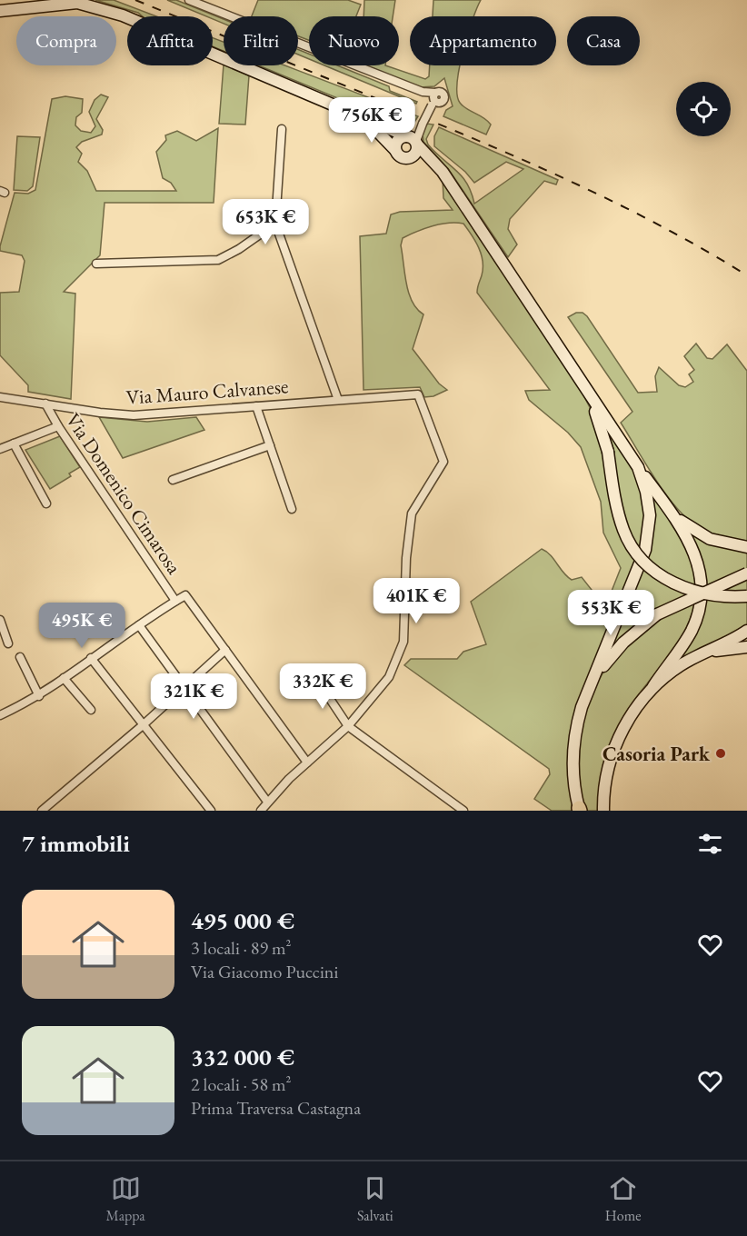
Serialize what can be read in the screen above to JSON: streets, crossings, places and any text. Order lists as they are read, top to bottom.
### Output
{
  "streets": {
    "street": ["Via Mauro Calvanese", "Via Domenico Cimarosa"]
  },
  "crossings": [
    ["Via Mauro Calvanese", "Via Domenico Cimarosa"]
  ],
  "places": ["Casoria Park"],
  "page": {
    "chip": [
      "Compra",
      "Affitta",
      "Filtri",
      "Nuovo",
      "Appartamento",
      "Casa"
    ],
    "price": [
      "756K €",
      "653K €",
      "401K €",
      "553K €",
      "495K €",
      "332K €",
      "321K €"
    ],
    "heading": "7 immobili",
    "list": [
      {
        "name": "495 000 €",
        "note": "3 locali · 89 m² · Via Giacomo Puccini"
      },
      {
        "name": "332 000 €",
        "note": "2 locali · 58 m² · Prima Traversa Castagna"
      }
    ],
    "tabs": ["Mappa", "Salvati", "Home"]
  }
}
